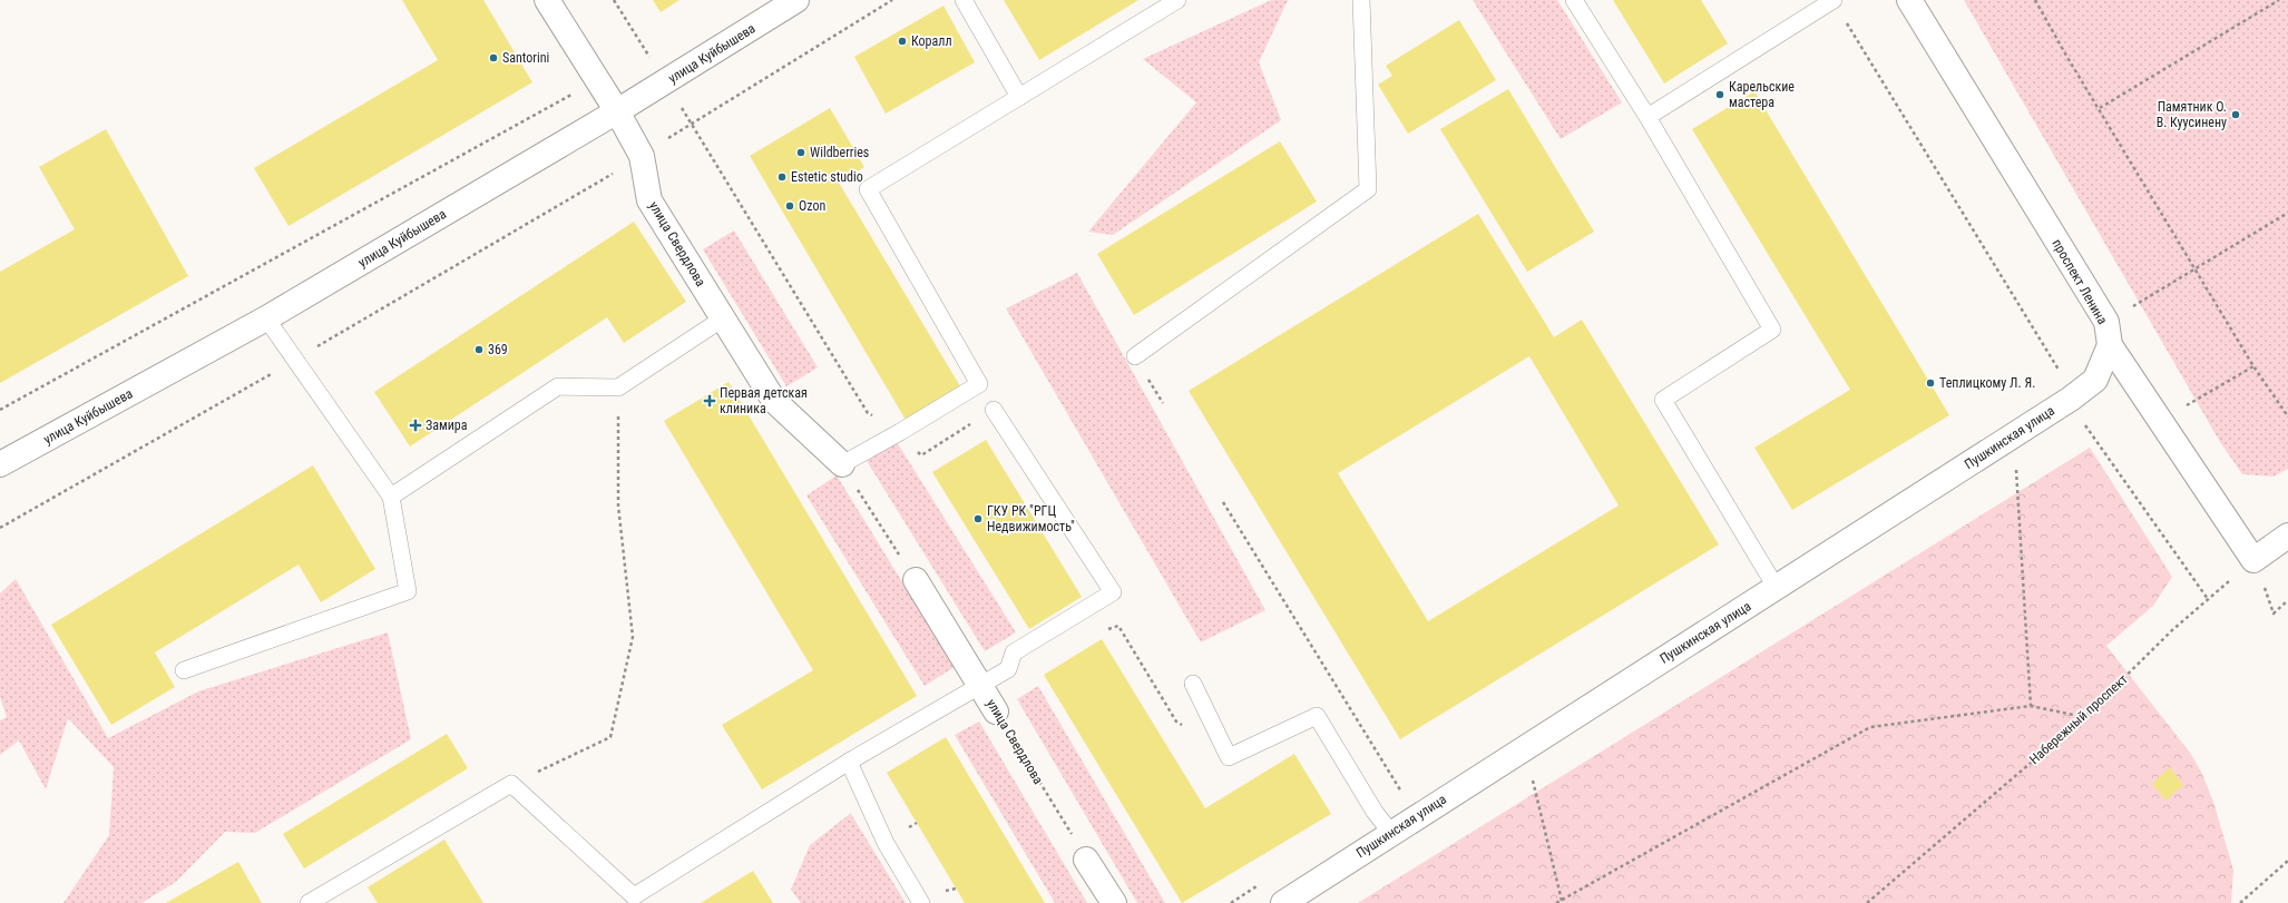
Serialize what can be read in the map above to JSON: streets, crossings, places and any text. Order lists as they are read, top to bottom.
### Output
{
  "streets": {
    "street": [
      "улица Куйбышева",
      "улица Свердлова",
      "проспект Ленина",
      "Пушкинская улица"
    ],
    "path": ["Набережный проспект"]
  },
  "crossings": [
    ["улица Куйбышева", "улица Свердлова"],
    ["проспект Ленина", "Пушкинская улица"],
    ["проспект Ленина", "Набережный проспект"]
  ],
  "places": {
    "other": [
      "Коралл",
      "Santorini",
      "Карельские мастера",
      "Памятник О. В. Куусинену",
      "Wildberries",
      "Estetic studio",
      "Ozon",
      "369",
      "Теплицкому Л. Я.",
      "ГКУ РК \"РГЦ Недвижимость\""
    ],
    "health": ["Первая детская клиника", "Замира"]
  }
}
